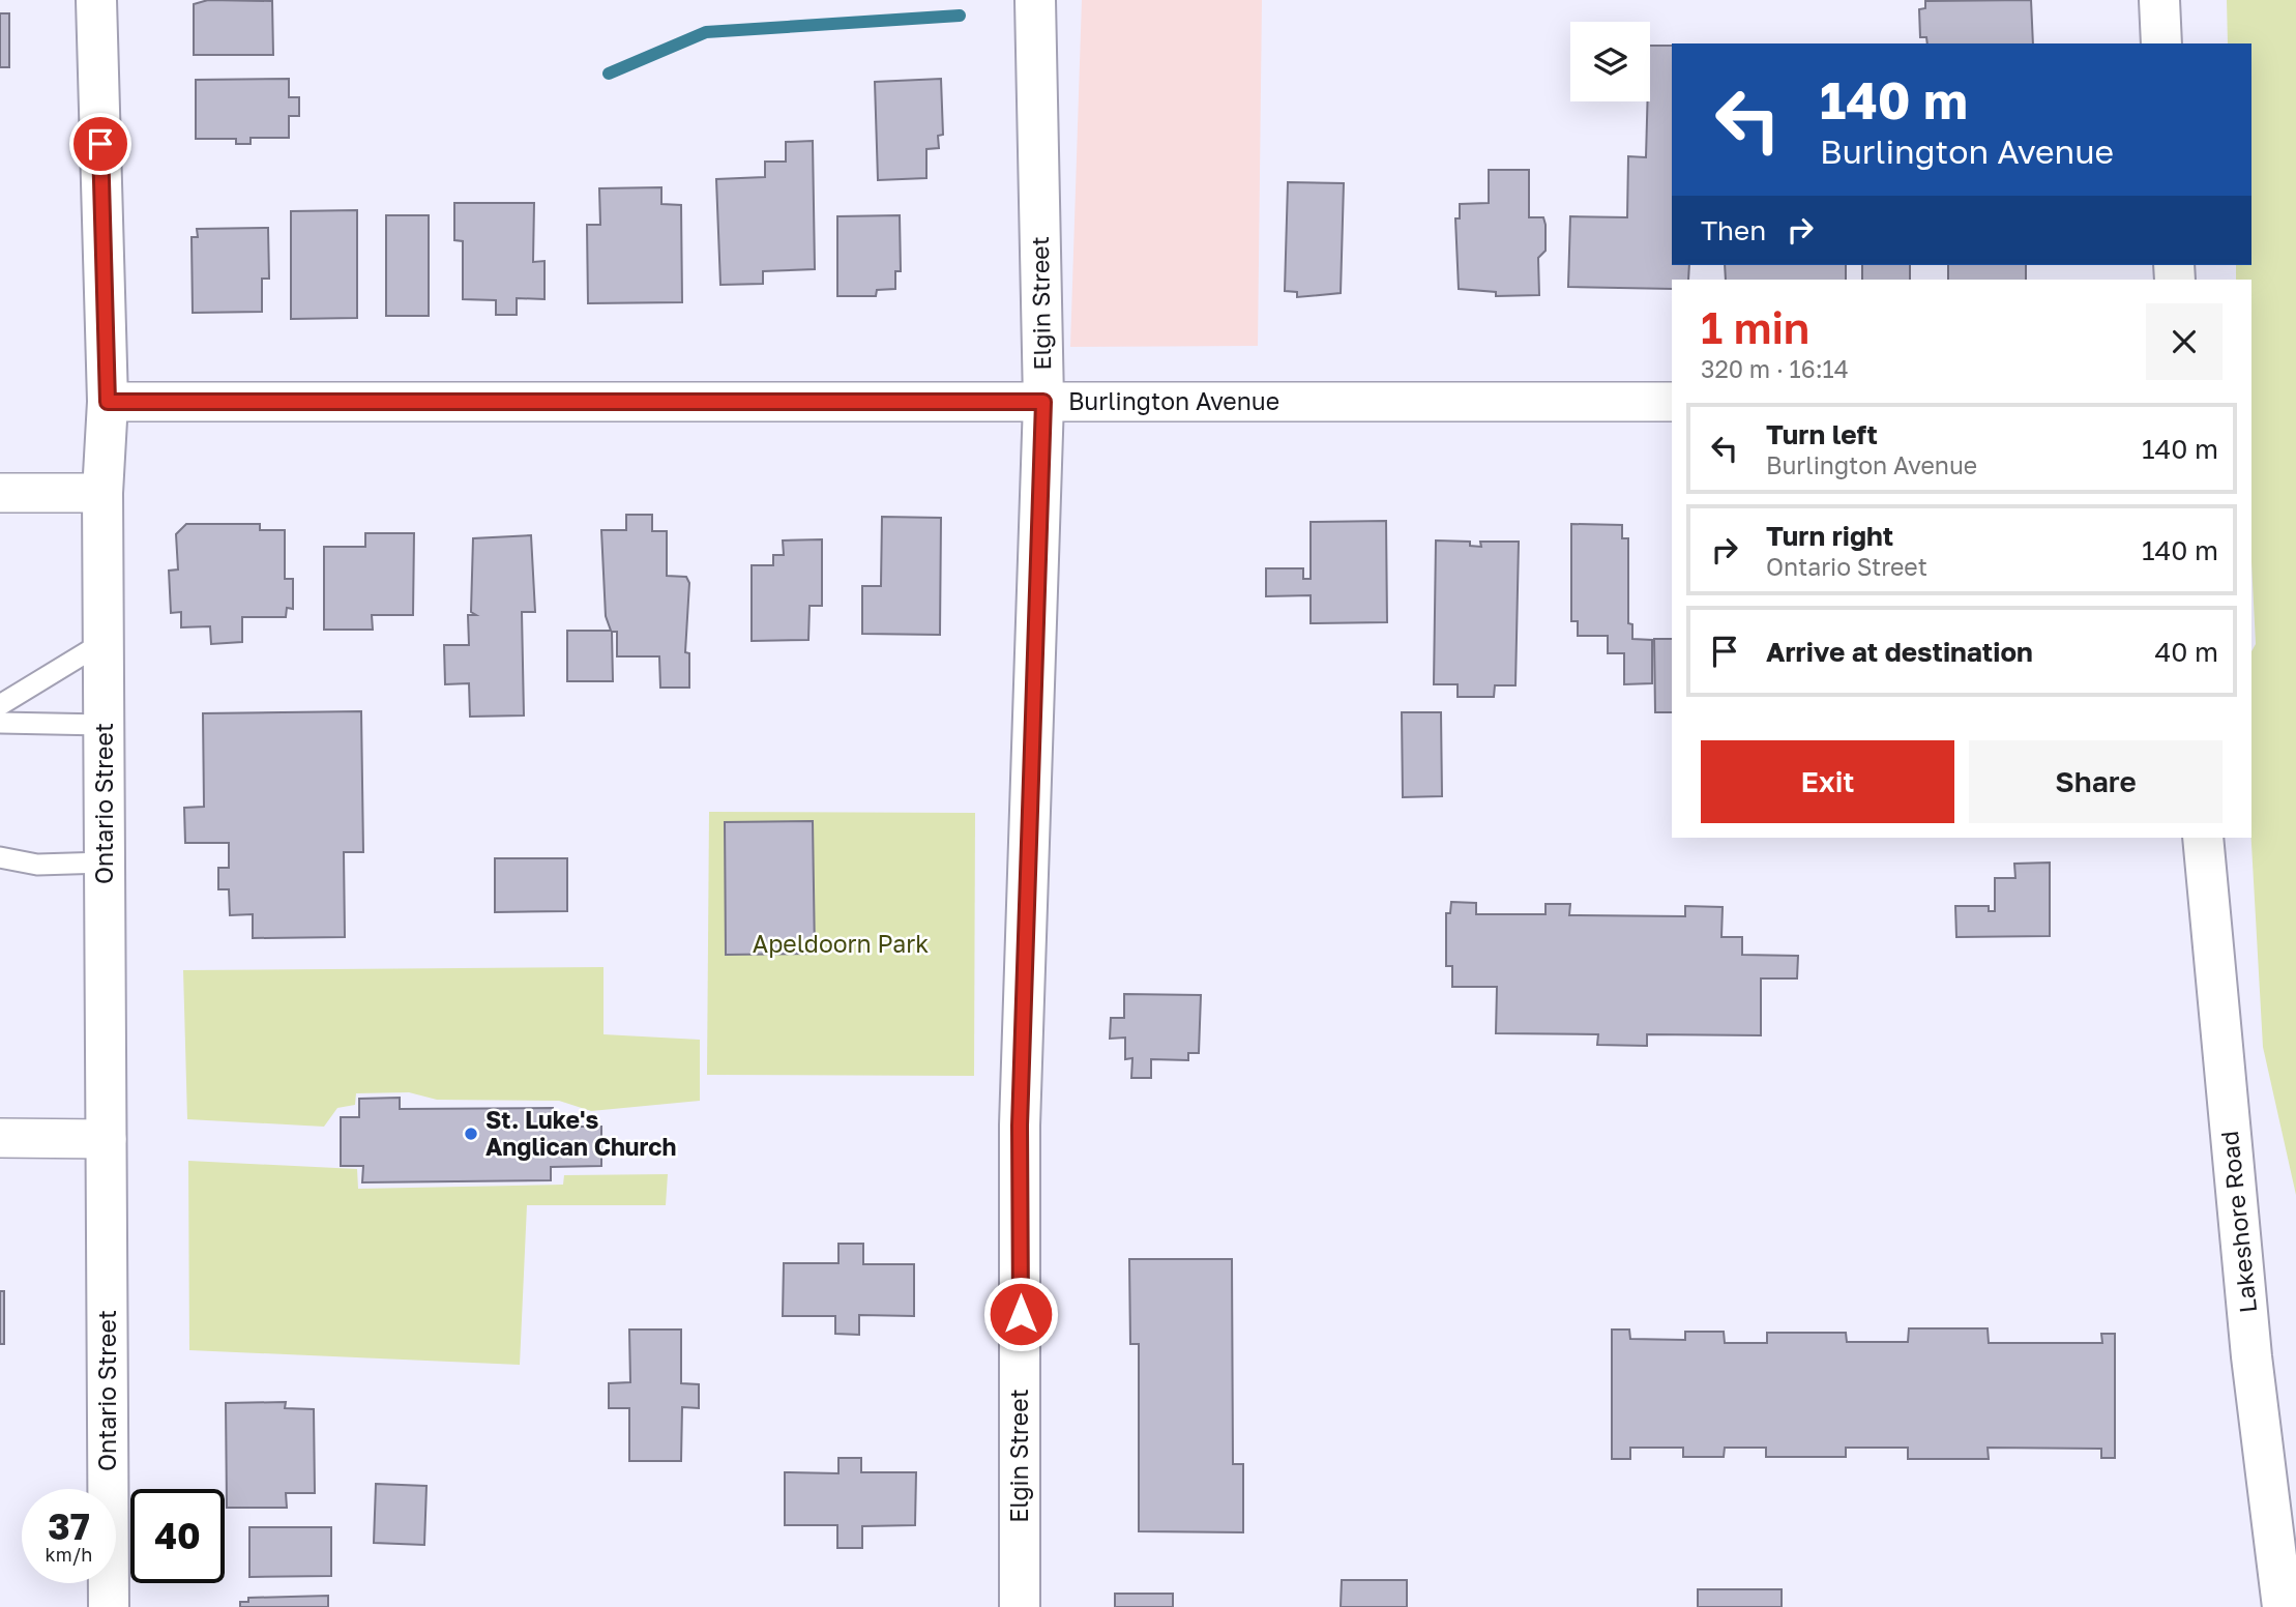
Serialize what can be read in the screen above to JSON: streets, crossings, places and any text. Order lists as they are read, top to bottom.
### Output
{
  "streets": {
    "street": [
      "Elgin Street",
      "Burlington Avenue",
      "Ontario Street",
      "Lakeshore Road"
    ]
  },
  "crossings": [
    ["Elgin Street", "Burlington Avenue"],
    ["Burlington Avenue", "Ontario Street"]
  ],
  "parks": ["Apeldoorn Park"],
  "places": ["St. Luke's Anglican Church"],
  "page": {
    "turn": ["140 m", "Burlington Avenue"],
    "then": "Then",
    "heading": ["1 min", "320 m · 16:14"],
    "list": [
      {
        "name": "Turn left",
        "note": "Burlington Avenue",
        "value": "140 m"
      },
      {
        "name": "Turn right",
        "note": "Ontario Street",
        "value": "140 m"
      },
      {
        "name": "Arrive at destination",
        "value": "40 m"
      }
    ],
    "buttons": ["Exit", "Share"],
    "speed": "37 km/h",
    "limit": "40"
  }
}
